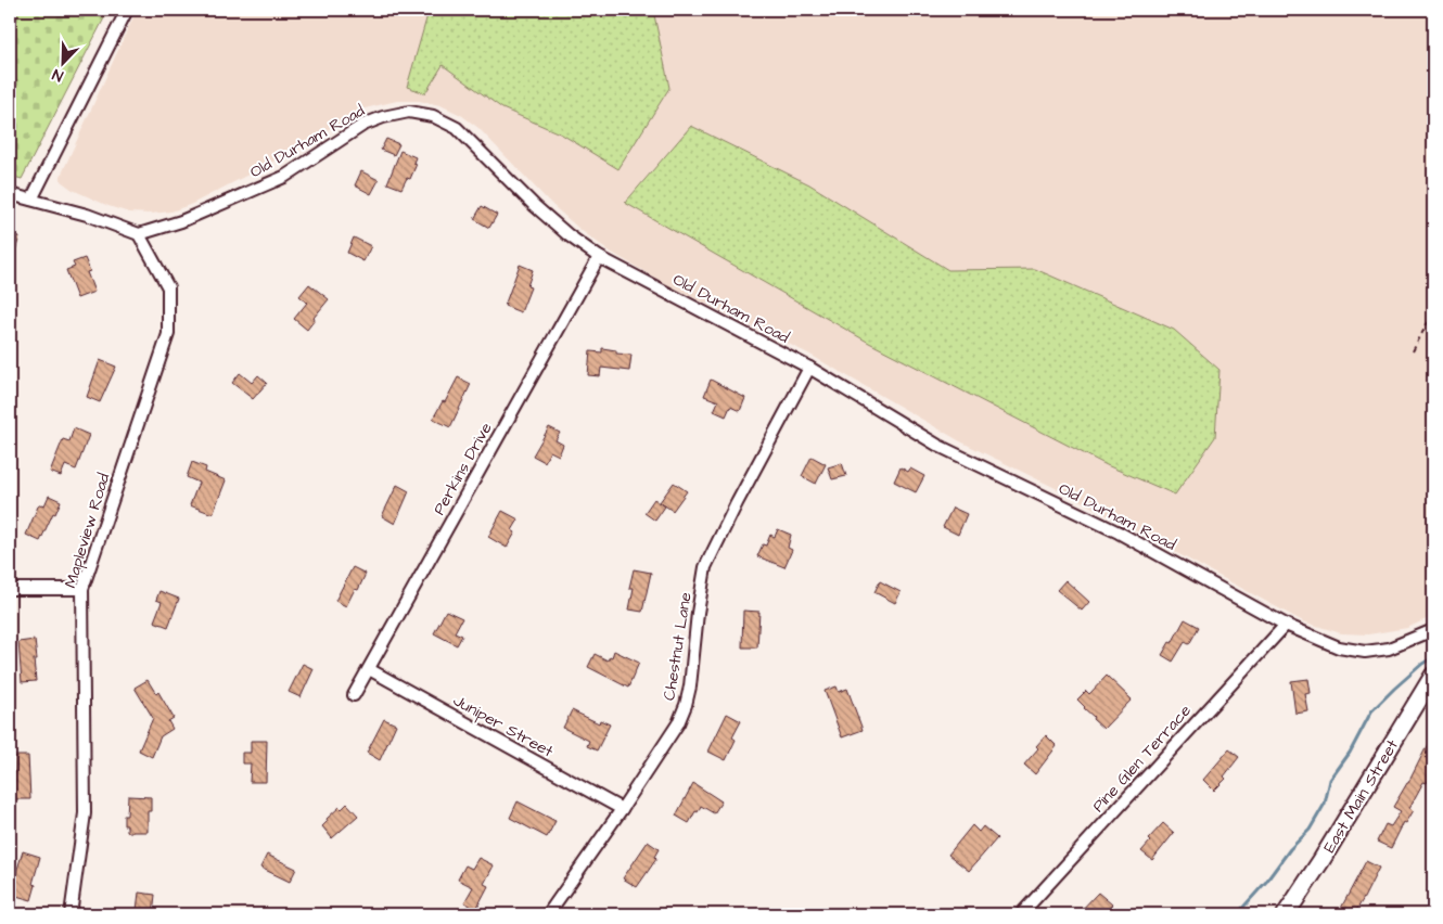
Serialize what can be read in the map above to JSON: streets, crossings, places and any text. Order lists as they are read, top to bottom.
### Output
{
  "streets": {
    "main road": ["East Main Street"],
    "street": [
      "Old Durham Road",
      "Perkins Drive",
      "Mapleview Road",
      "Chestnut Lane",
      "Juniper Street",
      "Pine Glen Terrace"
    ]
  },
  "crossings": [
    ["Old Durham Road", "Perkins Drive"],
    ["Old Durham Road", "Mapleview Road"],
    ["Old Durham Road", "Chestnut Lane"],
    ["Old Durham Road", "Pine Glen Terrace"],
    ["Perkins Drive", "Juniper Street"],
    ["Chestnut Lane", "Juniper Street"]
  ],
  "north": "bottom left"
}
